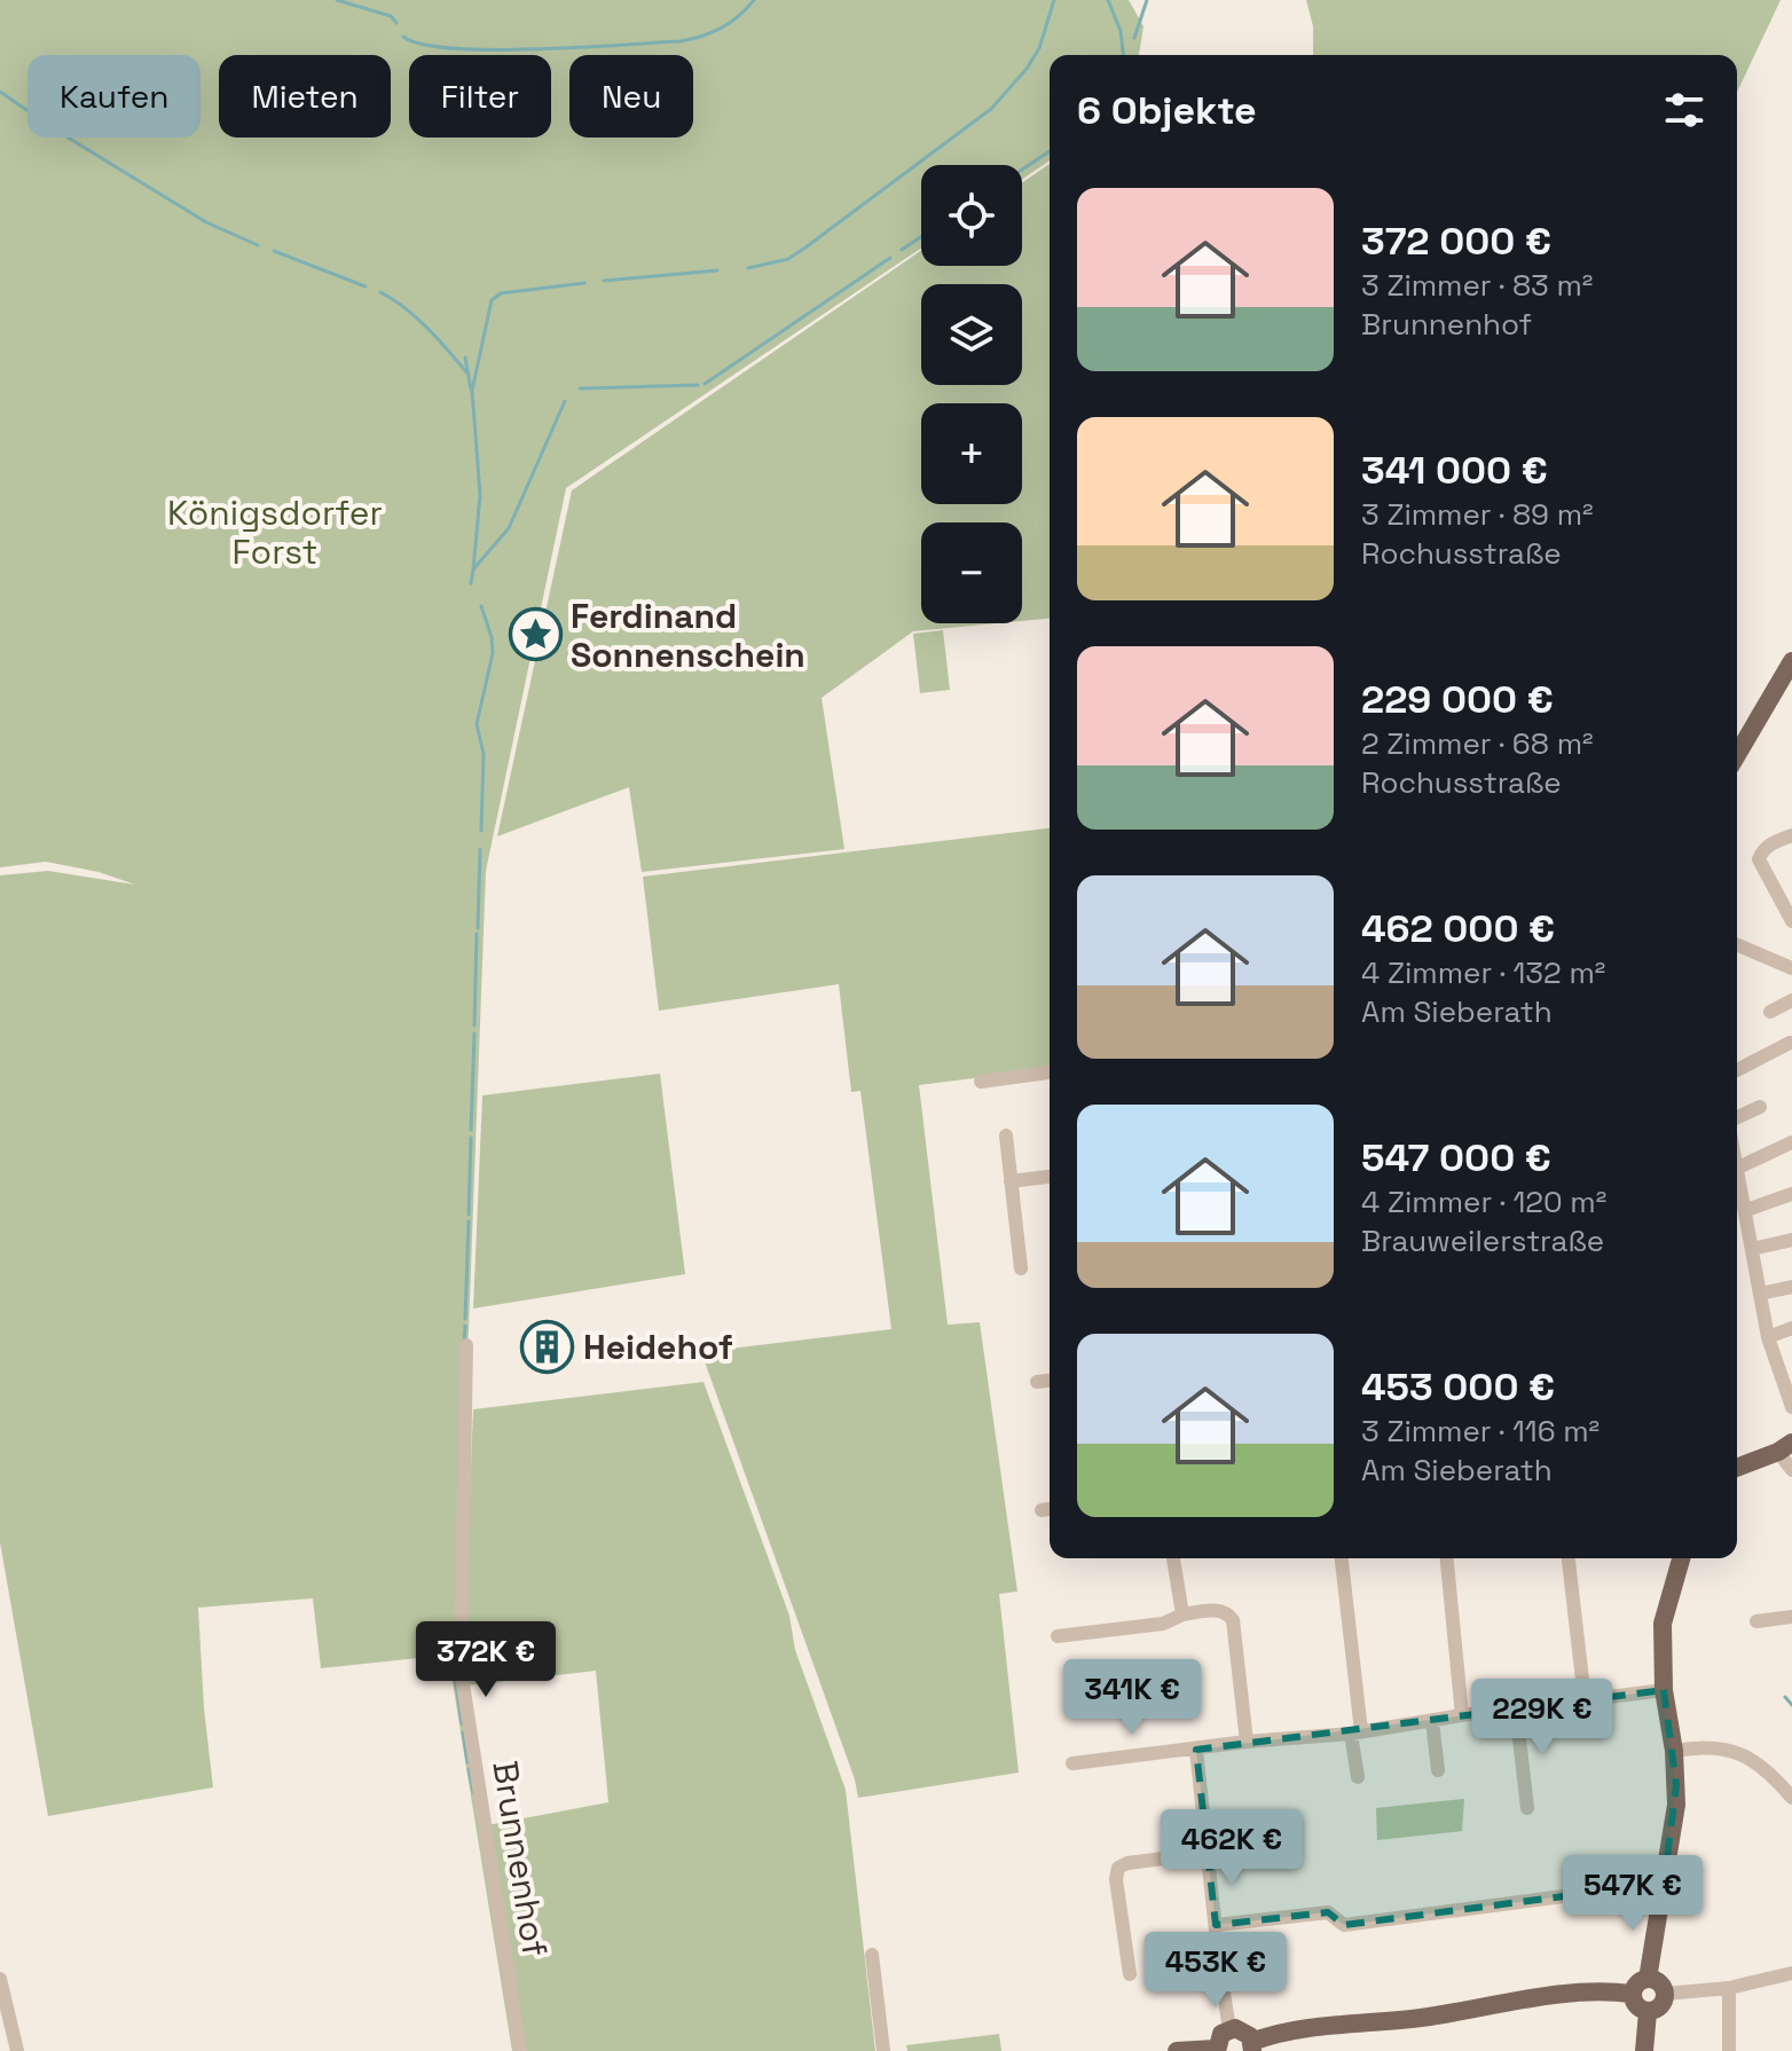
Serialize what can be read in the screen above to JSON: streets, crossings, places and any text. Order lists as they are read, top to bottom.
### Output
{
  "streets": {
    "street": ["Brunnenhof"]
  },
  "parks": ["Königsdorfer Forst"],
  "places": {
    "place": ["Ferdinand Sonnenschein"],
    "building": ["Heidehof"]
  },
  "page": {
    "chip": [
      "Kaufen",
      "Mieten",
      "Filter",
      "Neu"
    ],
    "heading": "6 Objekte",
    "map_buttons": ["+", "−"],
    "list": [
      {
        "name": "372 000 €",
        "note": "3 Zimmer · 83 m² · Brunnenhof"
      },
      {
        "name": "341 000 €",
        "note": "3 Zimmer · 89 m² · Rochusstraße"
      },
      {
        "name": "229 000 €",
        "note": "2 Zimmer · 68 m² · Rochusstraße"
      },
      {
        "name": "462 000 €",
        "note": "4 Zimmer · 132 m² · Am Sieberath"
      },
      {
        "name": "547 000 €",
        "note": "4 Zimmer · 120 m² · Brauweilerstraße"
      },
      {
        "name": "453 000 €",
        "note": "3 Zimmer · 116 m² · Am Sieberath"
      }
    ],
    "price": [
      "372K €",
      "341K €",
      "229K €",
      "462K €",
      "547K €",
      "453K €"
    ]
  }
}
